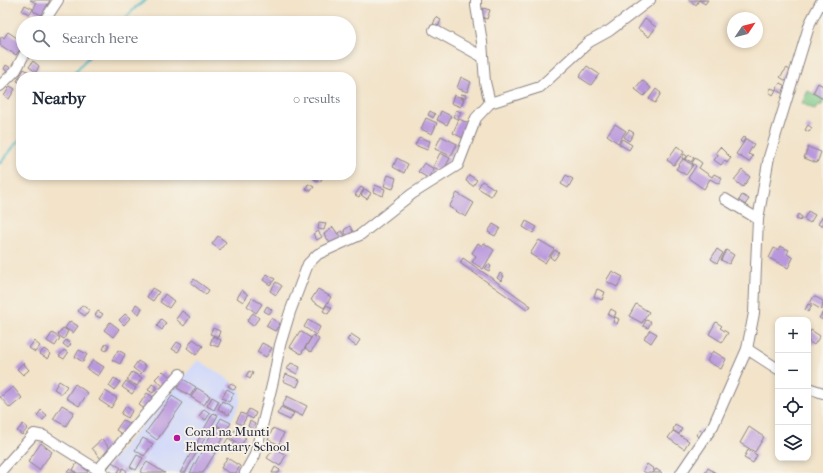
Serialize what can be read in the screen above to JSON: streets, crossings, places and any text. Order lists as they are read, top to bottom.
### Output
{
  "places": ["Coral na Munti Elementary School"],
  "north": "top right",
  "page": {
    "search": "Search here",
    "heading": ["Nearby", "0 results"],
    "map_buttons": ["+", "−"]
  }
}
